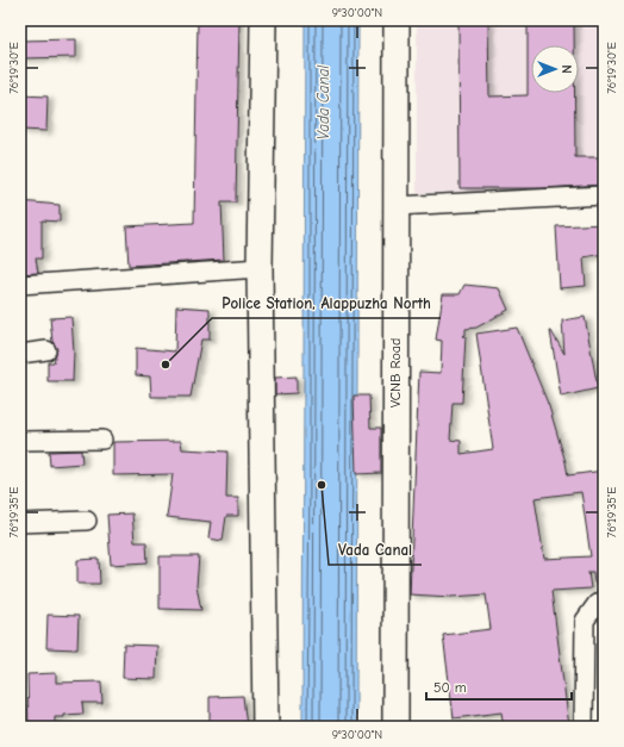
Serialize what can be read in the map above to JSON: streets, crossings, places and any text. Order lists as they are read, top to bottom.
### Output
{
  "streets": {
    "main road": ["VCNB Road"]
  },
  "water": ["Vada Canal"],
  "places": ["Police Station, Alappuzha North", "Vada Canal"],
  "scale_bar": "50 m",
  "north": "right",
  "coordinates": ["9°30'00\"N", "76°19'30\"E", "76°19'35\"E"]
}
